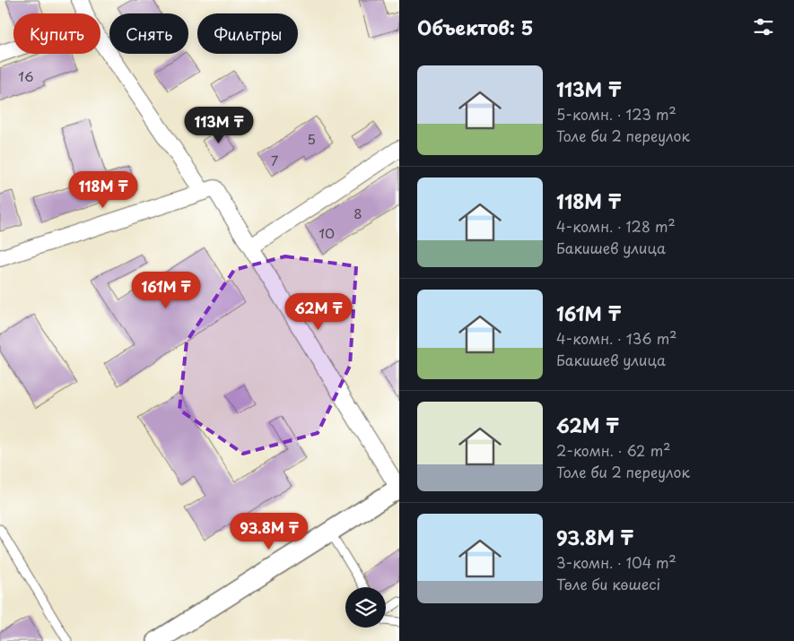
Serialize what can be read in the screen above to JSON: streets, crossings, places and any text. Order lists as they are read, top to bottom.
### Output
{
  "house_numbers": [
    "16",
    "5",
    "7",
    "8",
    "10"
  ],
  "page": {
    "heading": "Объектов: 5",
    "chip": ["Купить", "Снять", "Фильтры"],
    "list": [
      {
        "name": "113M ₸",
        "note": "5-комн. · 123 m² · Толе би 2 переулок"
      },
      {
        "name": "118M ₸",
        "note": "4-комн. · 128 m² · Бакишев улица"
      },
      {
        "name": "161M ₸",
        "note": "4-комн. · 136 m² · Бакишев улица"
      },
      {
        "name": "62M ₸",
        "note": "2-комн. · 62 m² · Толе би 2 переулок"
      },
      {
        "name": "93.8M ₸",
        "note": "3-комн. · 104 m² · Төле би көшесі"
      }
    ],
    "price": [
      "113M ₸",
      "118M ₸",
      "161M ₸",
      "62M ₸",
      "93.8M ₸"
    ]
  }
}
